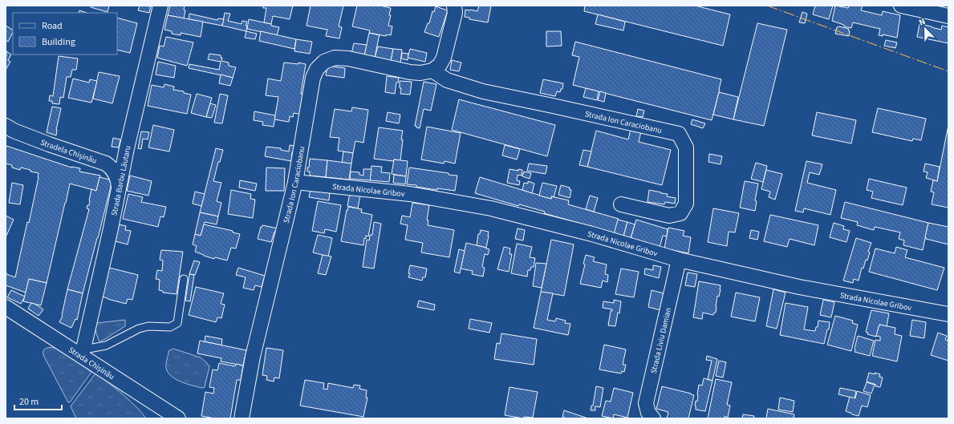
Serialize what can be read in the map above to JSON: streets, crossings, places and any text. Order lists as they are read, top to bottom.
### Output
{
  "streets": {
    "street": [
      "Strada Ion Caraciobanu",
      "Stradela Chișinău",
      "Strada Barbu Lăutaru",
      "Strada Nicolae Gribov",
      "Strada Liviu Damian",
      "Strada Chișinău"
    ]
  },
  "crossings": [
    ["Strada Ion Caraciobanu", "Strada Nicolae Gribov"],
    ["Stradela Chișinău", "Strada Barbu Lăutaru"],
    ["Strada Barbu Lăutaru", "Strada Chișinău"],
    ["Strada Nicolae Gribov", "Strada Liviu Damian"]
  ],
  "legend": ["Road", "Building"],
  "scale_bar": "20 m",
  "north": "top left"
}
